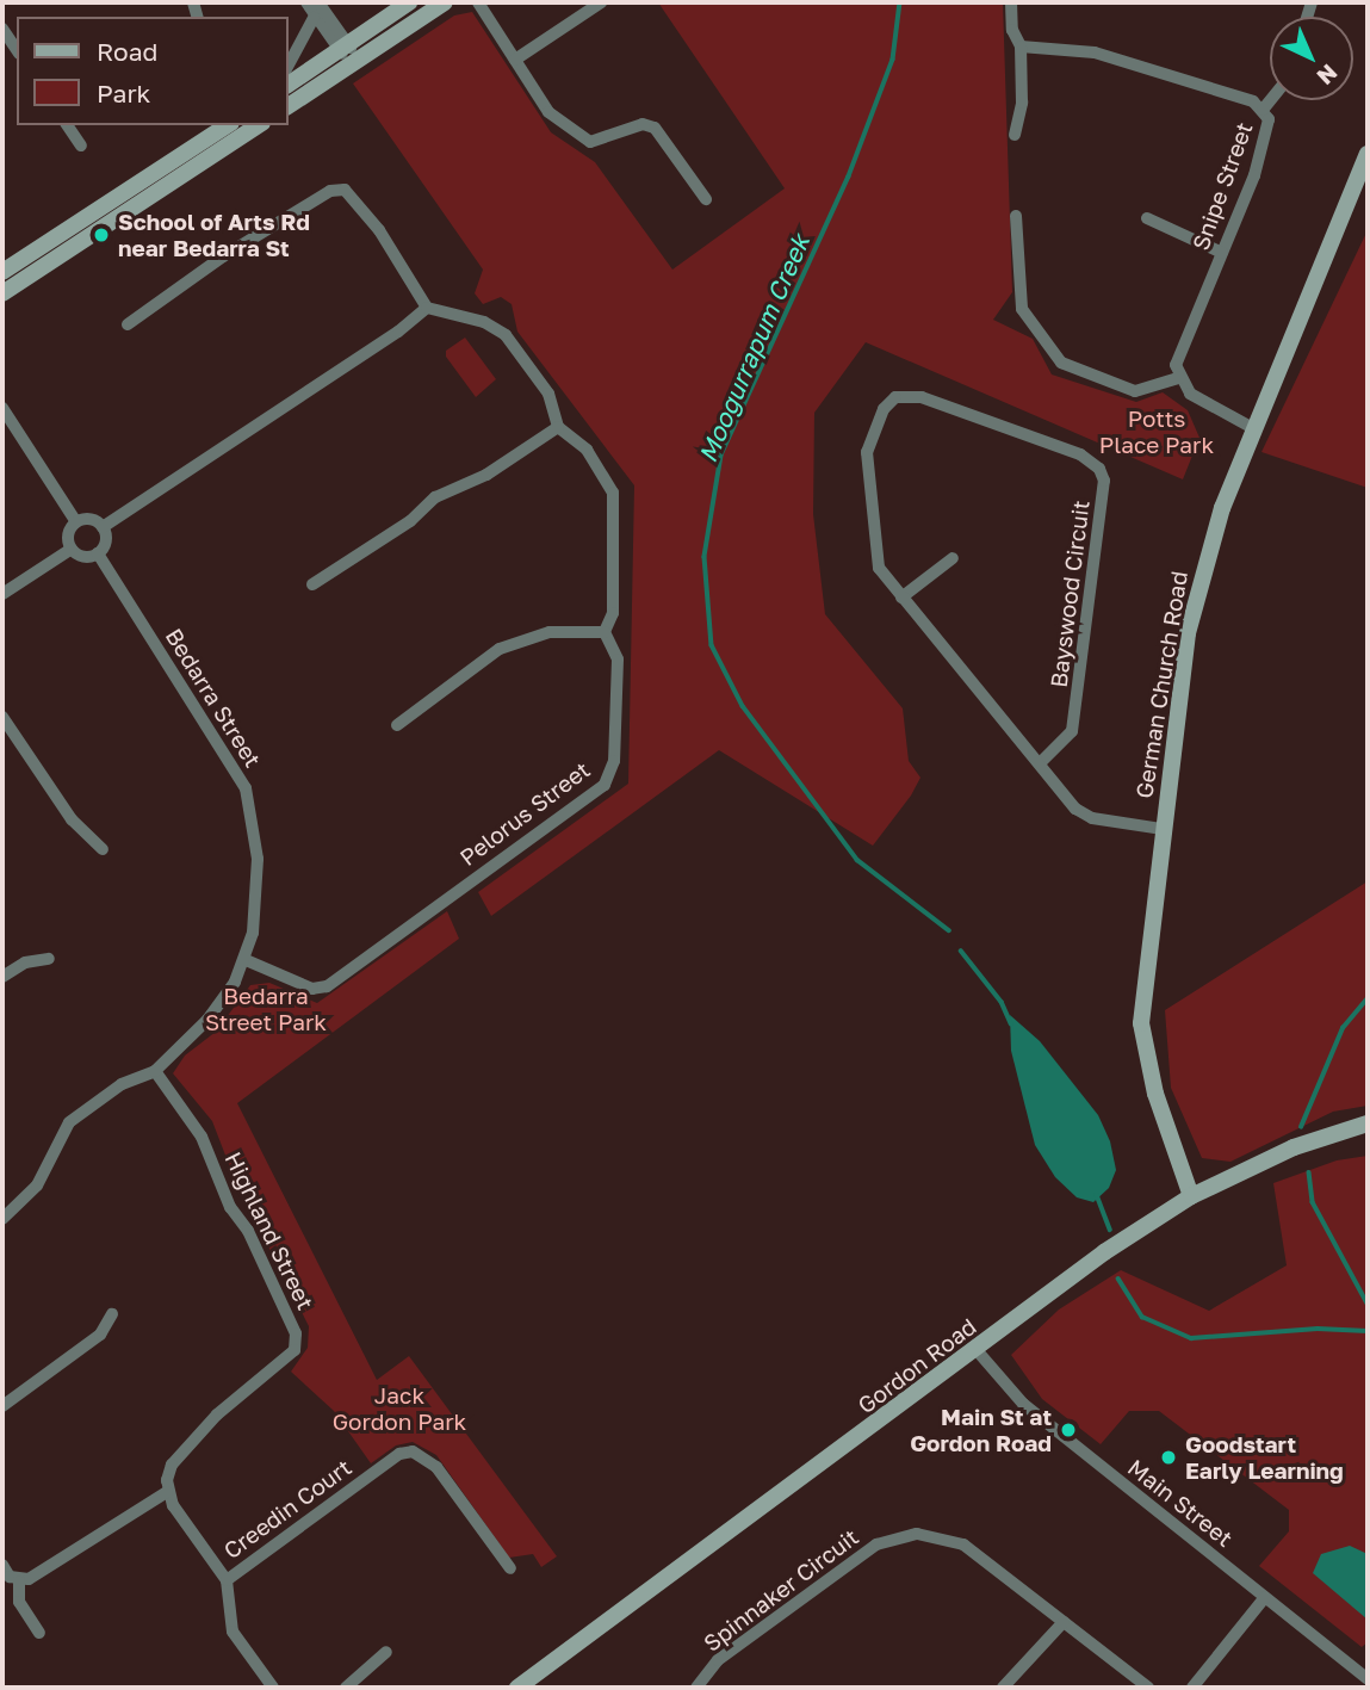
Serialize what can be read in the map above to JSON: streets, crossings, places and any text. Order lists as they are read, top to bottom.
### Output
{
  "streets": {
    "street": [
      "Snipe Street",
      "Bayswood Circuit",
      "German Church Road",
      "Bedarra Street",
      "Pelorus Street",
      "Highland Street",
      "Gordon Road",
      "Main Street",
      "Creedin Court",
      "Spinnaker Circuit"
    ]
  },
  "crossings": [
    ["Bayswood Circuit", "German Church Road"],
    ["German Church Road", "Gordon Road"],
    ["Bedarra Street", "Pelorus Street"],
    ["Bedarra Street", "Highland Street"],
    ["Gordon Road", "Main Street"]
  ],
  "water": ["Moogurrapum Creek"],
  "parks": ["Potts Place Park", "Bedarra Street Park", "Jack Gordon Park"],
  "places": ["School of Arts Rd near Bedarra St", "Main St at Gordon Road", "Goodstart Early Learning"],
  "legend": ["Road", "Park"],
  "north": "bottom right"
}
